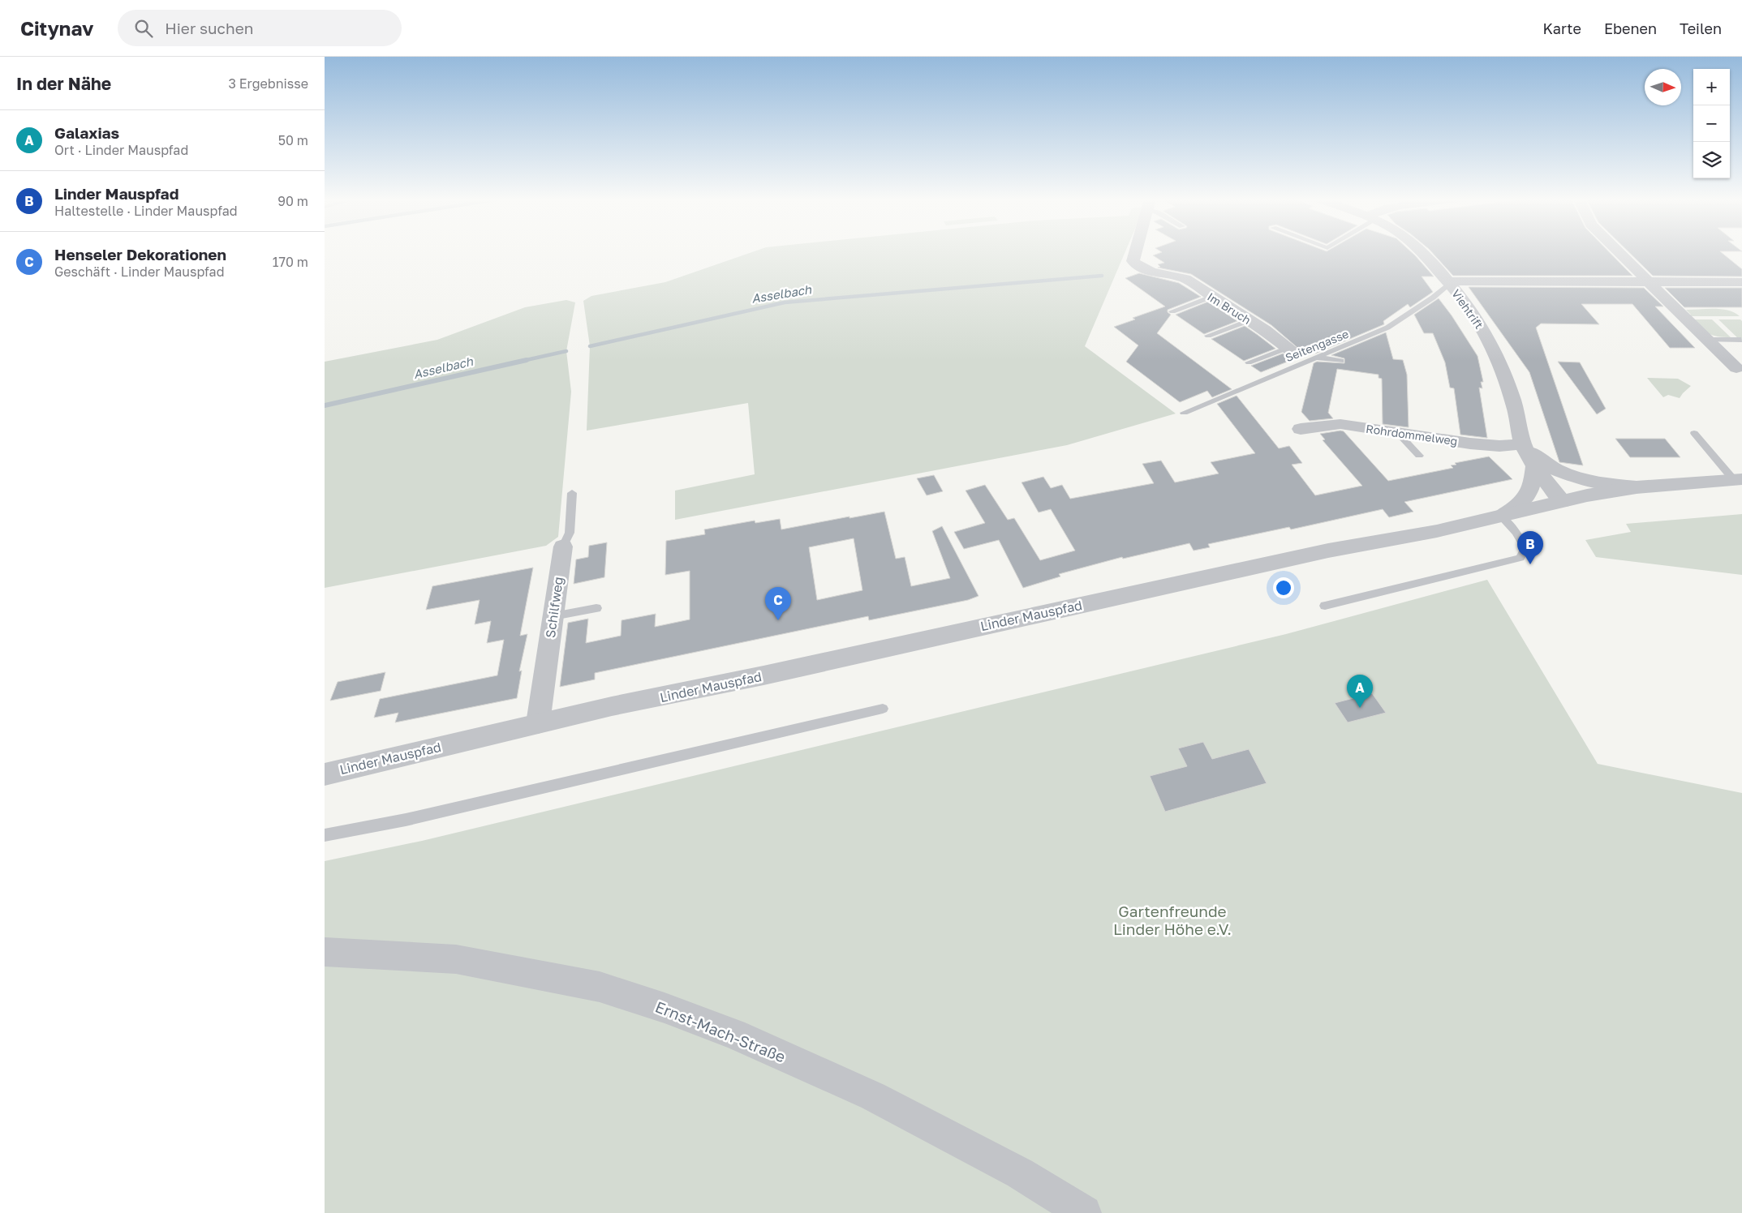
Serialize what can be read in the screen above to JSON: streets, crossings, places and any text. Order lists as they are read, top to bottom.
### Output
{
  "streets": {
    "street": [
      "Im Bruch",
      "Viehtrift",
      "Rohrdommelweg",
      "Schilfweg",
      "Linder Mauspfad",
      "Ernst-Mach-Straße"
    ],
    "lane": ["Seitengasse"]
  },
  "crossings": [
    ["Viehtrift", "Seitengasse"],
    ["Viehtrift", "Rohrdommelweg"],
    ["Viehtrift", "Linder Mauspfad"],
    ["Schilfweg", "Linder Mauspfad"]
  ],
  "water": ["Asselbach"],
  "parks": ["Gartenfreunde Linder Höhe e.V."],
  "north": "right",
  "page": {
    "header": "Citynav",
    "search": "Hier suchen",
    "nav": ["Karte", "Ebenen", "Teilen"],
    "heading": ["In der Nähe", "3 Ergebnisse"],
    "map_buttons": ["+", "−"],
    "list": [
      {
        "mark": "A",
        "name": "Galaxias",
        "note": "Ort · Linder Mauspfad",
        "value": "50 m"
      },
      {
        "mark": "B",
        "name": "Linder Mauspfad",
        "note": "Haltestelle · Linder Mauspfad",
        "value": "90 m"
      },
      {
        "mark": "C",
        "name": "Henseler Dekorationen",
        "note": "Geschäft · Linder Mauspfad",
        "value": "170 m"
      }
    ],
    "pins": ["B", "C", "A"]
  }
}
